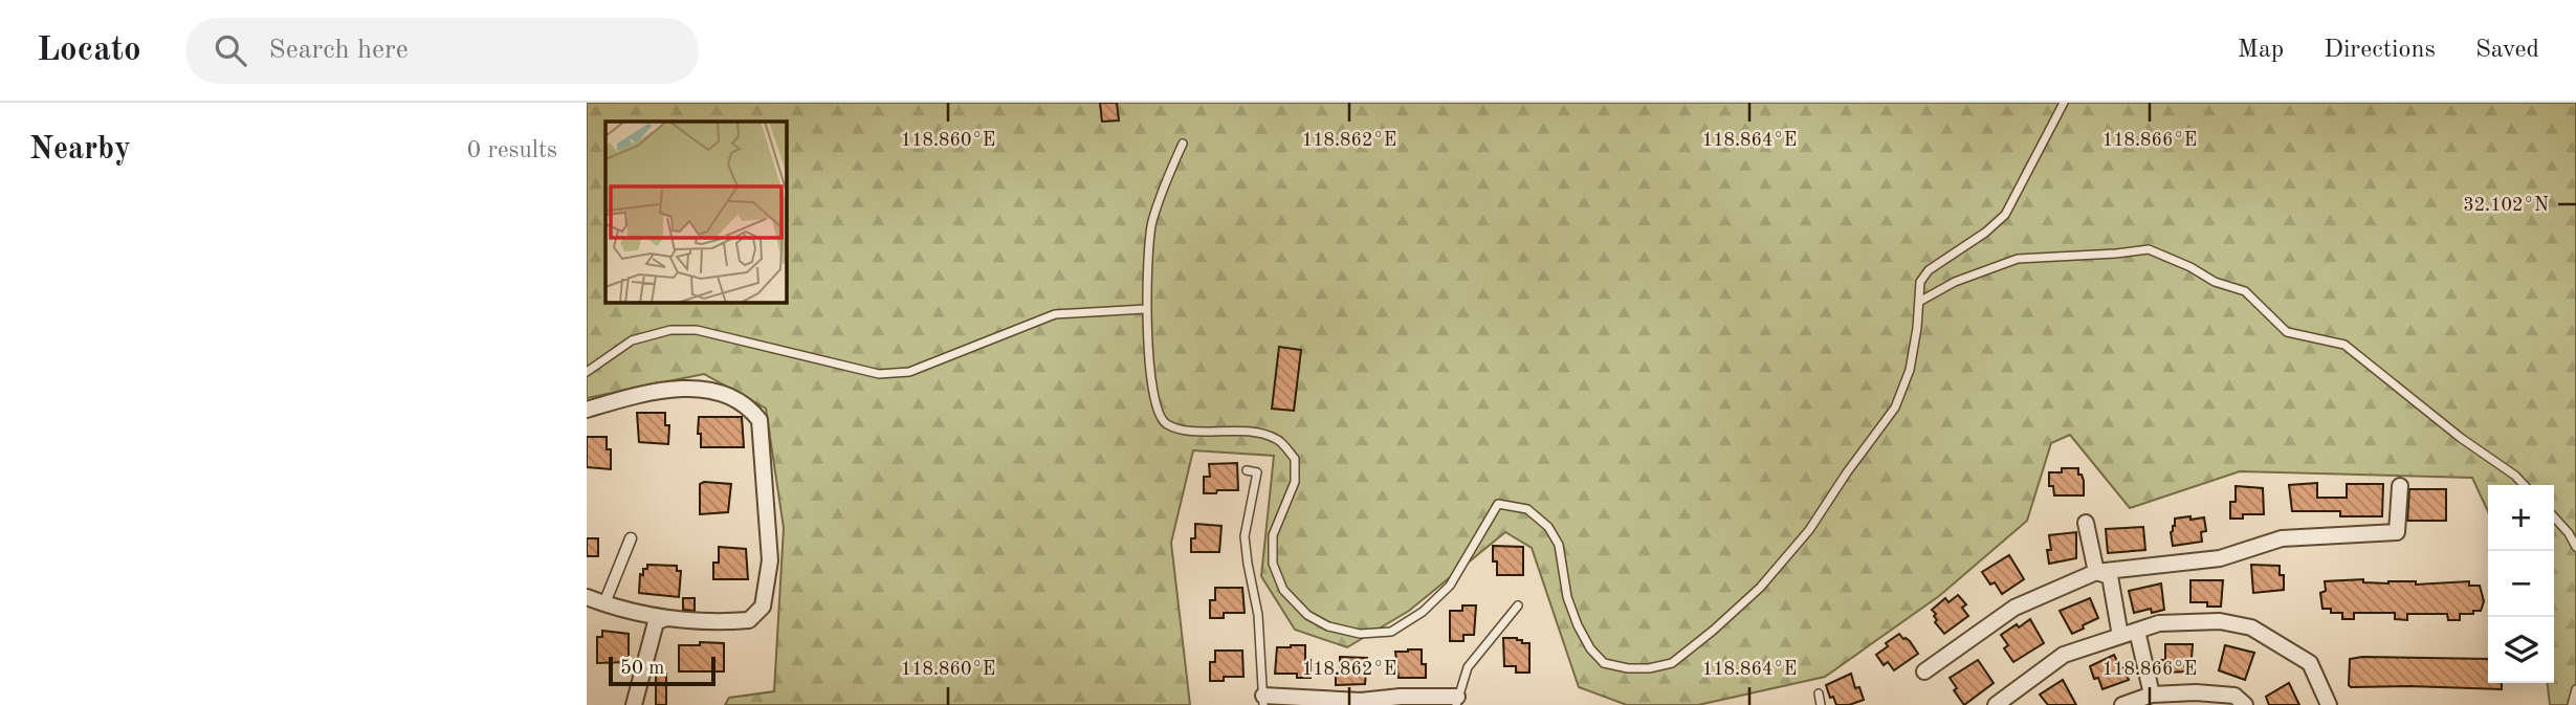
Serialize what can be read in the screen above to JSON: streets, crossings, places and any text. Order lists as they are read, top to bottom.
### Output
{
  "scale_bar": "50 m",
  "page": {
    "header": "Locato",
    "search": "Search here",
    "nav": ["Map", "Directions", "Saved"],
    "heading": ["Nearby", "0 results"],
    "map_buttons": ["+", "−"],
    "scale": "50 m"
  },
  "coordinates": [
    "118.860°E",
    "118.862°E",
    "118.864°E",
    "118.866°E",
    "32.102°N"
  ]
}
